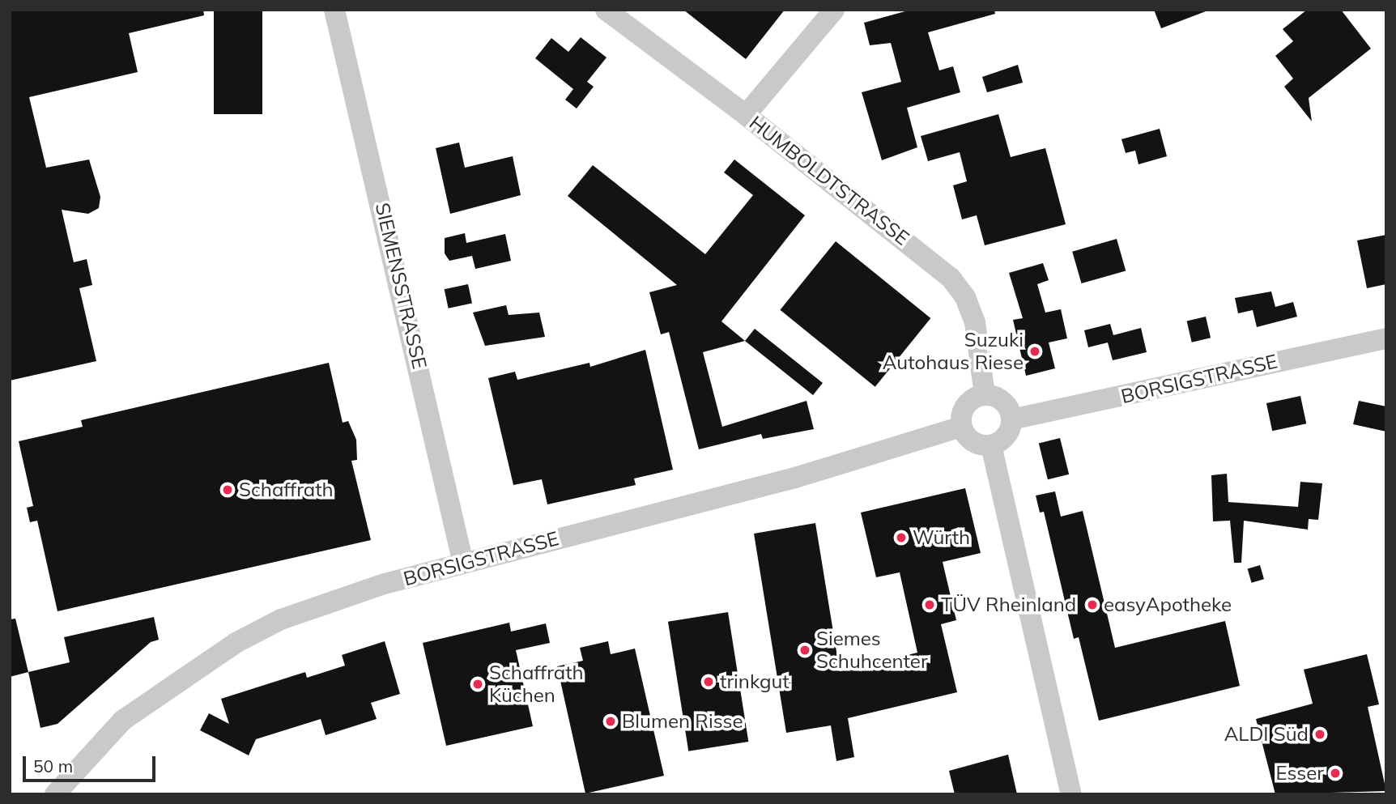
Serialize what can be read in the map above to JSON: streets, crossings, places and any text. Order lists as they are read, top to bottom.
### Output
{
  "streets": {
    "street": ["HUMBOLDTSTRASSE", "SIEMENSSTRASSE", "BORSIGSTRASSE"]
  },
  "crossings": [
    ["HUMBOLDTSTRASSE", "BORSIGSTRASSE"],
    ["SIEMENSSTRASSE", "BORSIGSTRASSE"]
  ],
  "places": [
    "Suzuki Autohaus Riese",
    "Schaffrath",
    "Würth",
    "TÜV Rheinland",
    "easyApotheke",
    "Siemes Schuhcenter",
    "trinkgut",
    "Schaffrath Küchen",
    "Blumen Risse",
    "ALDI Süd",
    "Esser"
  ],
  "scale_bar": "50 m"
}
